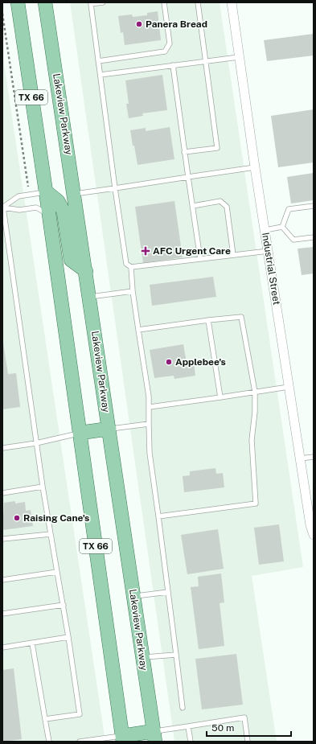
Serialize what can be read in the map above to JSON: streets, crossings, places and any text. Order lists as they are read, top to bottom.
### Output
{
  "streets": {
    "main road": ["TX 66", "Lakeview Parkway"],
    "street": ["Industrial Street"]
  },
  "places": {
    "other": ["Panera Bread", "Applebee's", "Raising Cane's"],
    "health": ["AFC Urgent Care"]
  },
  "scale_bar": "50 m"
}
